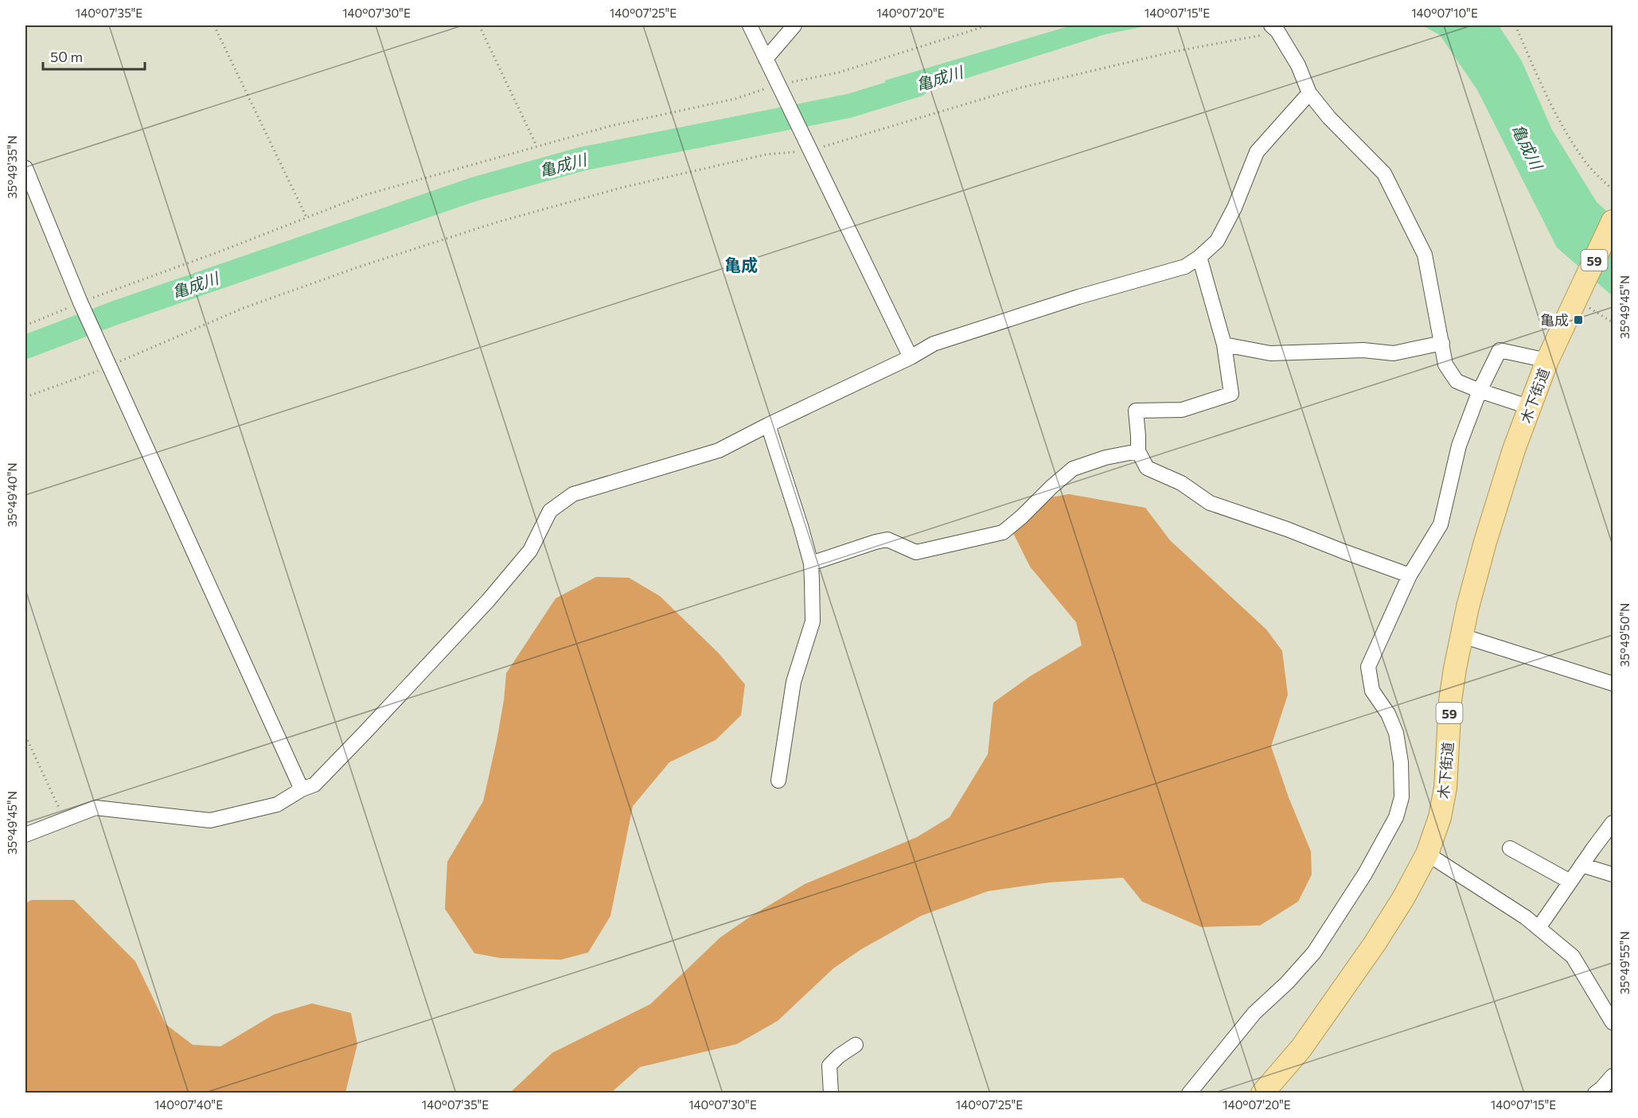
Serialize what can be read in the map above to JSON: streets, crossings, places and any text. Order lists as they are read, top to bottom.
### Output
{
  "streets": {
    "main road": ["59", "木下街道"]
  },
  "crossings": [
    ["59", "木下街道"]
  ],
  "districts": ["亀成"],
  "water": ["亀成川"],
  "places": {
    "transit": ["亀成"]
  },
  "scale_bar": "50 m",
  "coordinates": [
    "140°07'35\"E",
    "140°07'30\"E",
    "140°07'25\"E",
    "140°07'20\"E",
    "140°07'15\"E",
    "140°07'10\"E",
    "35°49'35\"N",
    "35°49'45\"N",
    "35°49'40\"N",
    "35°49'50\"N",
    "35°49'55\"N",
    "140°07'40\"E"
  ]
}
